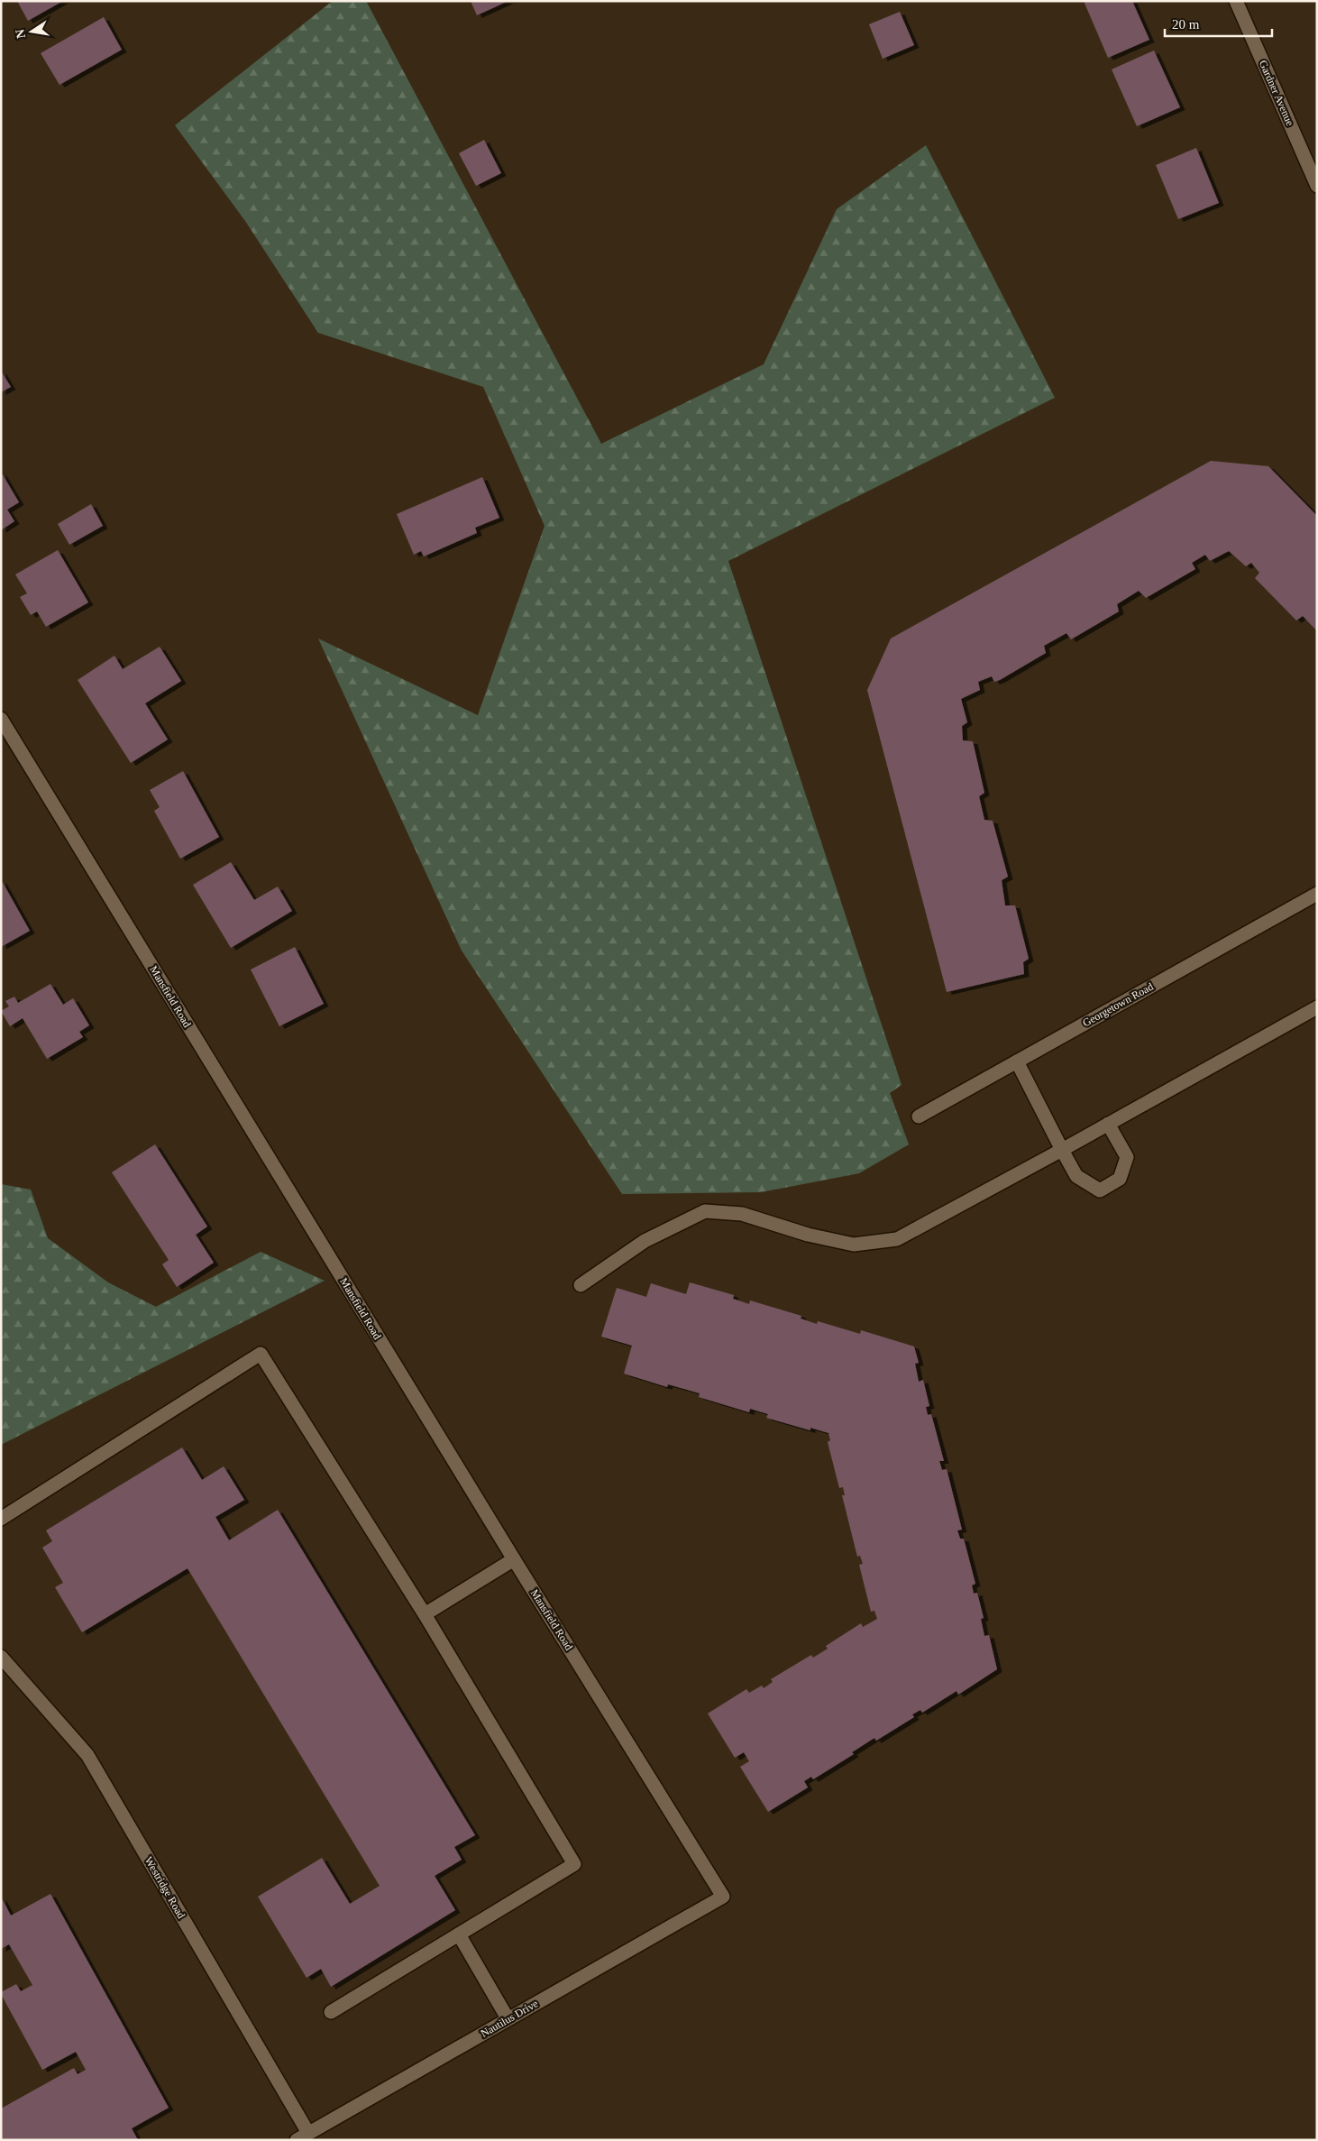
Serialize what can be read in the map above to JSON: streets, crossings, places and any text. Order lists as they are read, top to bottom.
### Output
{
  "streets": {
    "street": [
      "Gardner Avenue",
      "Mansfield Road",
      "Georgetown Road",
      "Westridge Road",
      "Nautilus Drive"
    ]
  },
  "crossings": [
    ["Mansfield Road", "Nautilus Drive"],
    ["Westridge Road", "Nautilus Drive"]
  ],
  "scale_bar": "20 m",
  "north": "left"
}
